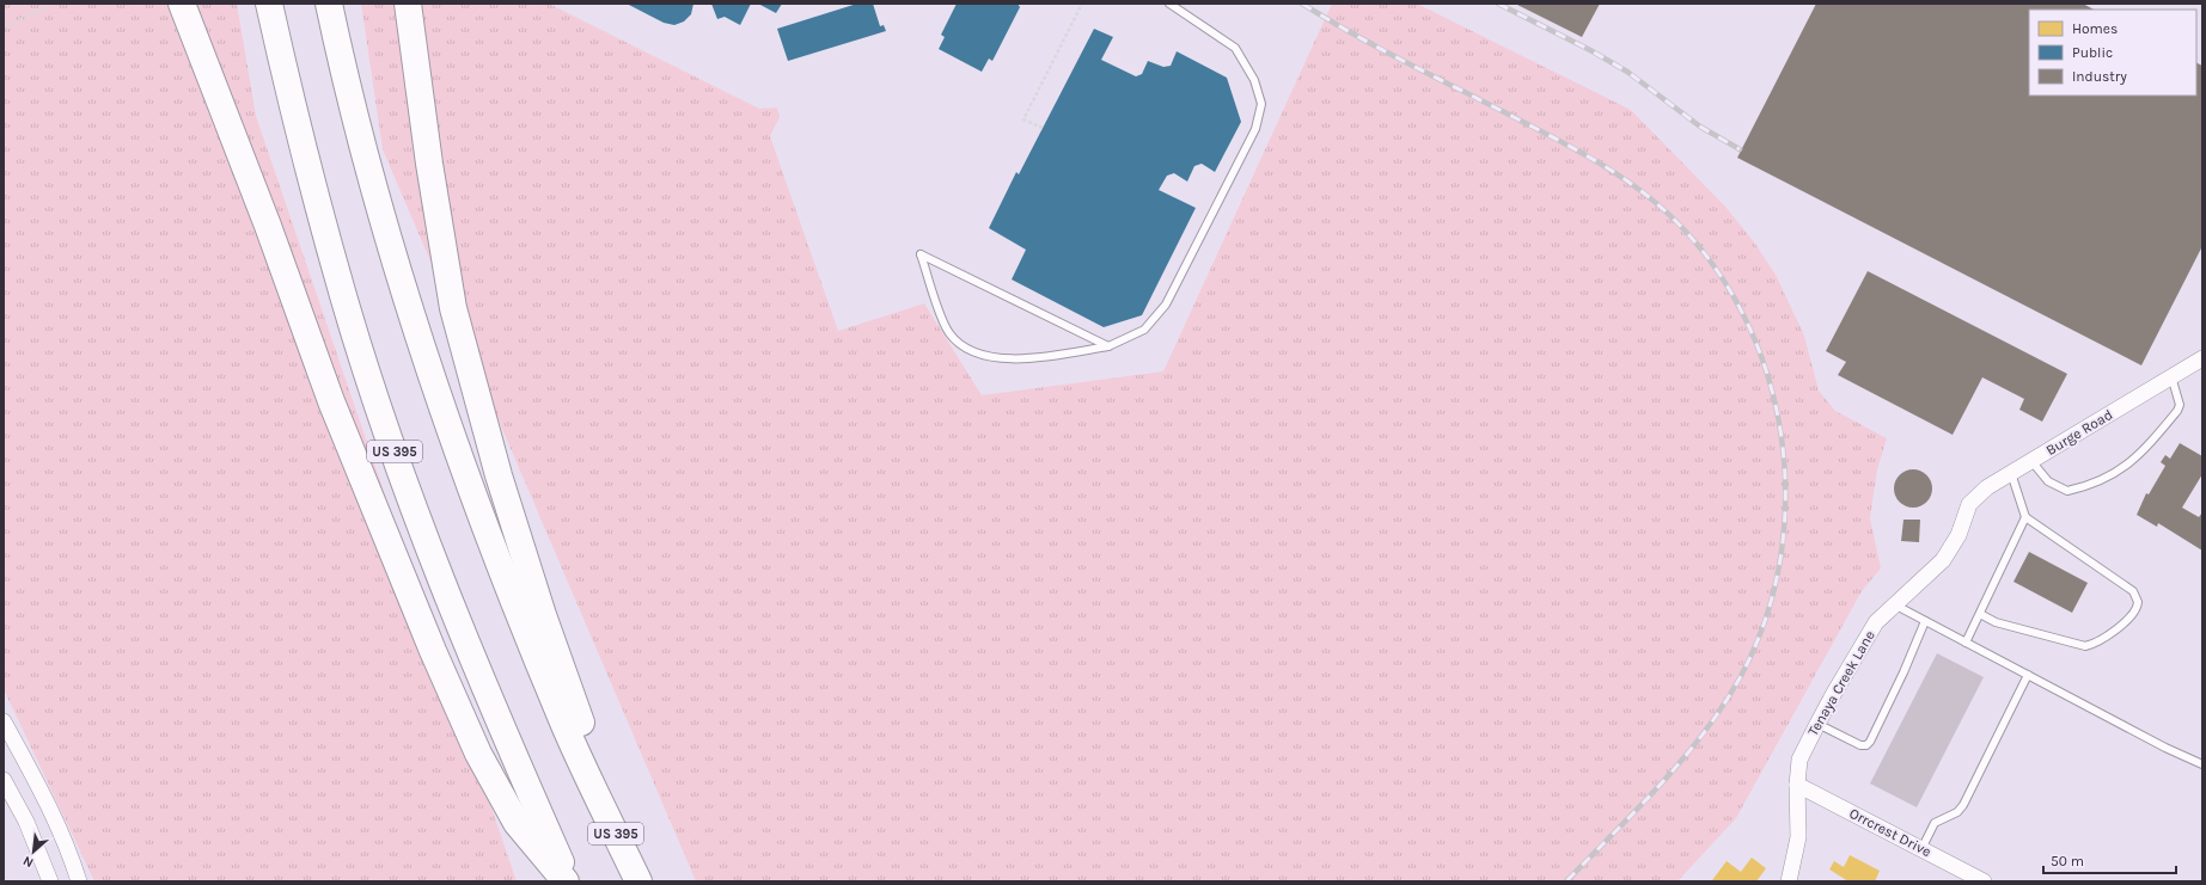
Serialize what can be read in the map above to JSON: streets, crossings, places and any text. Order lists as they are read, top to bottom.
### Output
{
  "streets": {
    "highway": ["US 395"],
    "street": ["Burge Road", "Tenaya Creek Lane", "Orrcrest Drive"]
  },
  "crossings": [
    ["Burge Road", "Tenaya Creek Lane"],
    ["Tenaya Creek Lane", "Orrcrest Drive"]
  ],
  "legend": ["Homes", "Public", "Industry"],
  "scale_bar": "50 m",
  "north": "bottom left"
}
